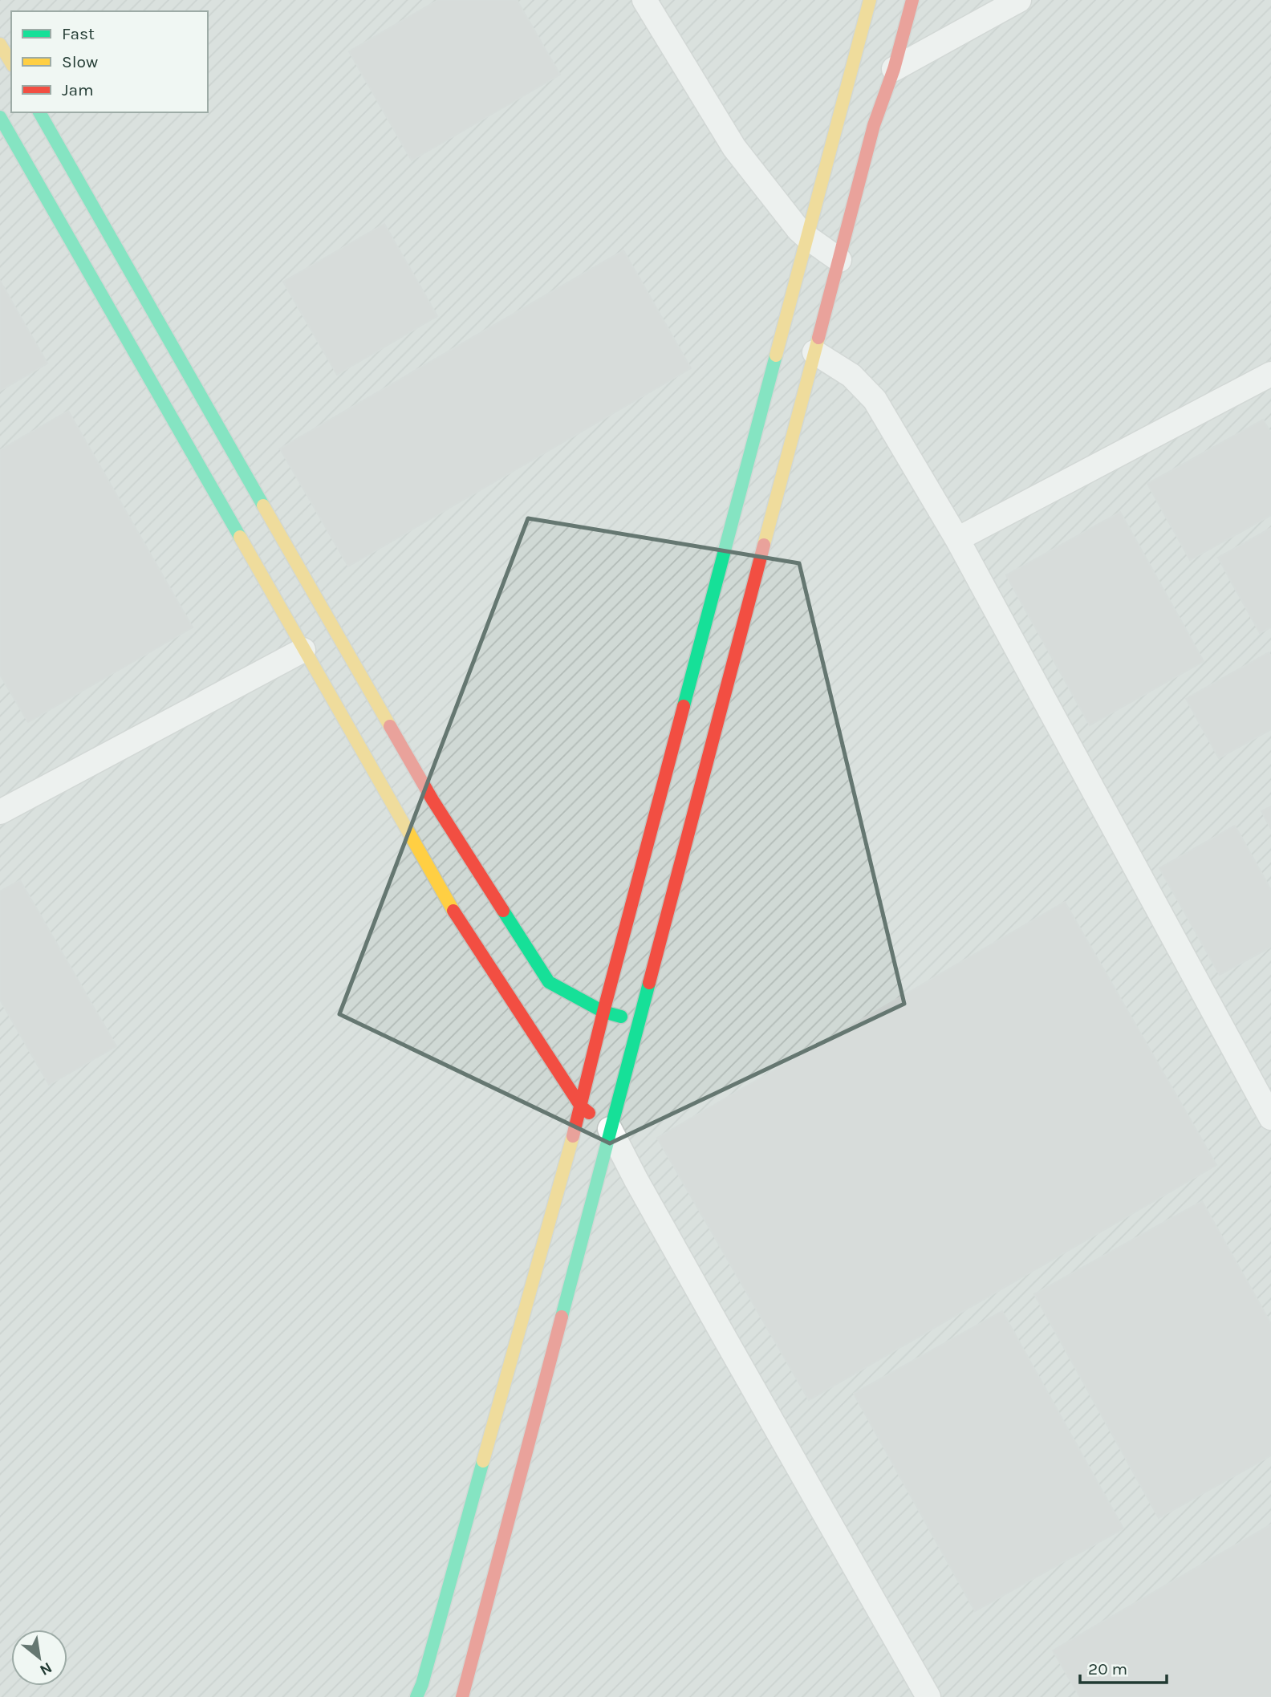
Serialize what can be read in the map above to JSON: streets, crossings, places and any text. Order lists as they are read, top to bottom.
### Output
{
  "legend": ["Fast", "Slow", "Jam"],
  "scale_bar": "20 m",
  "north": "bottom right"
}
